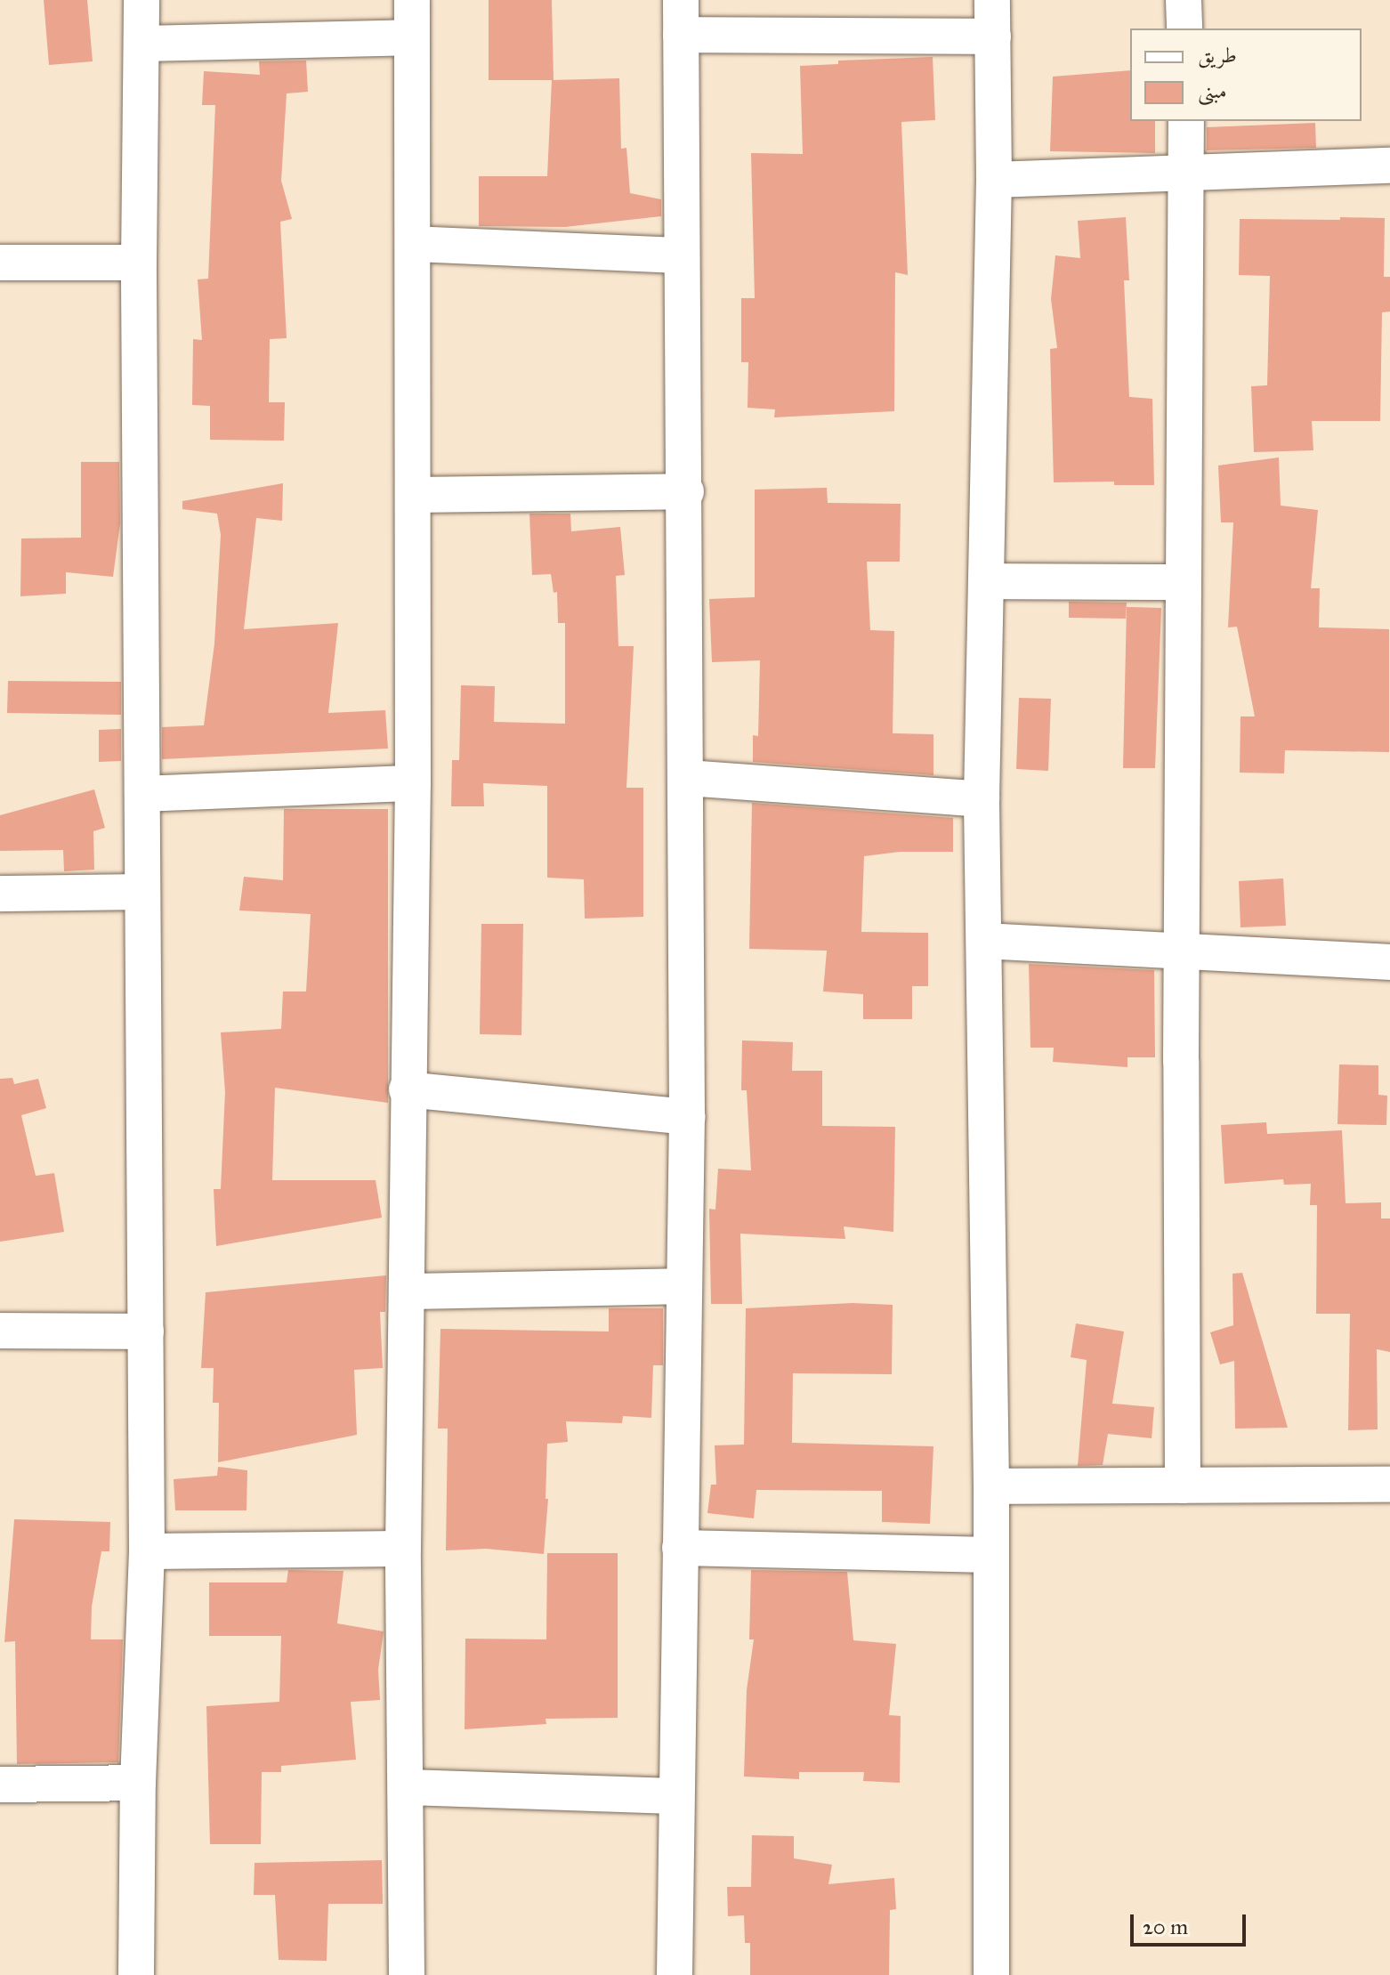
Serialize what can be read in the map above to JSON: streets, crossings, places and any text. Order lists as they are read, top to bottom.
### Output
{
  "legend": ["طريق", "مبنى"],
  "scale_bar": "20 m"
}
